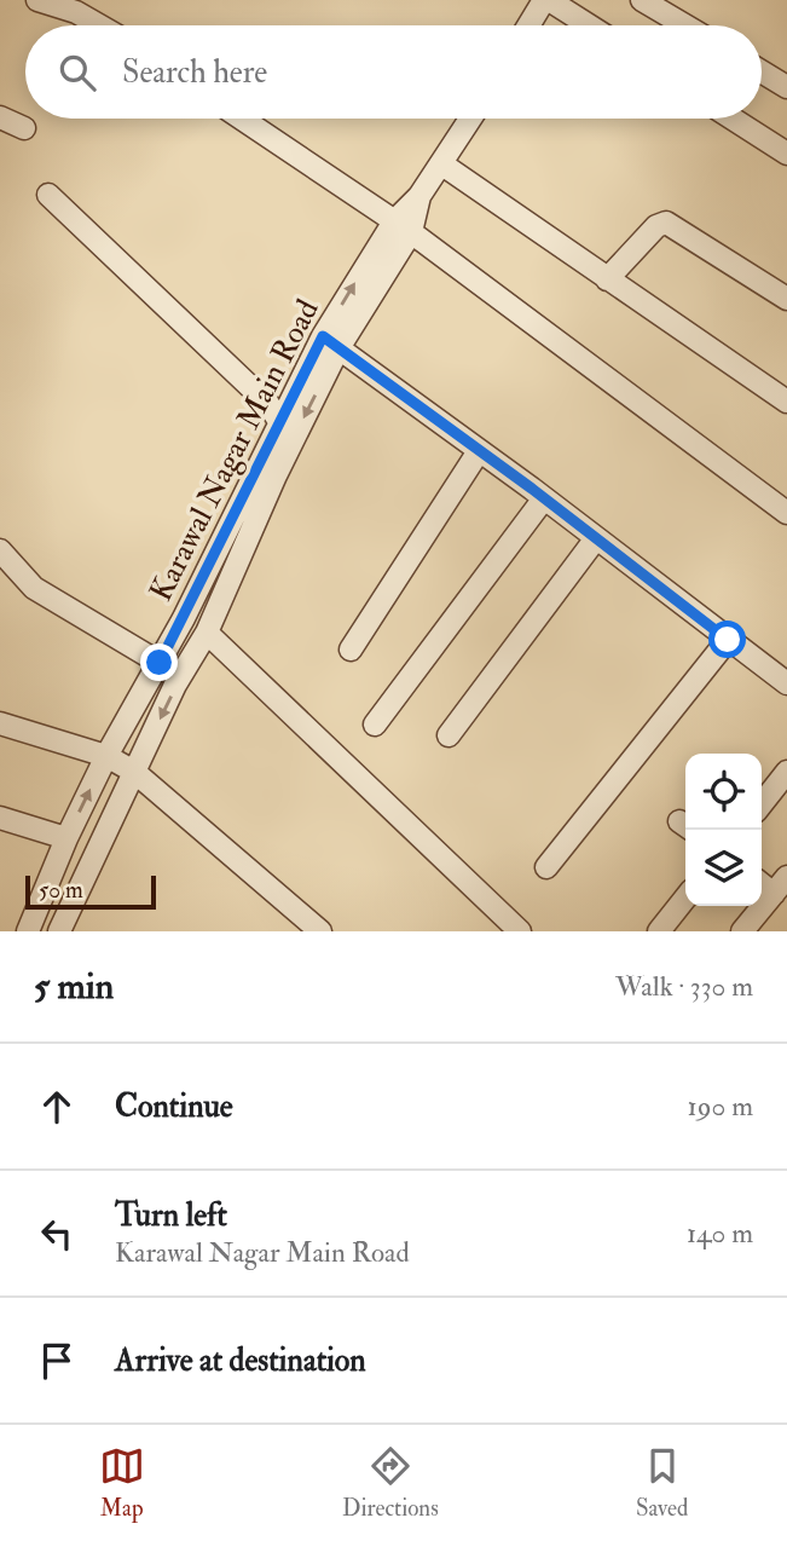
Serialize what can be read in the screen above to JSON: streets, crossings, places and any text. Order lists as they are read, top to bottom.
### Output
{
  "streets": {
    "street": ["Karawal Nagar Main Road"]
  },
  "scale_bar": "50 m",
  "page": {
    "search": "Search here",
    "scale": "50 m",
    "heading": ["5 min", "Walk · 330 m"],
    "list": [
      ["Continue", "190 m"],
      ["Turn left", "Karawal Nagar Main Road", "140 m"],
      "Arrive at destination"
    ],
    "nav": ["Map", "Directions", "Saved"]
  }
}
